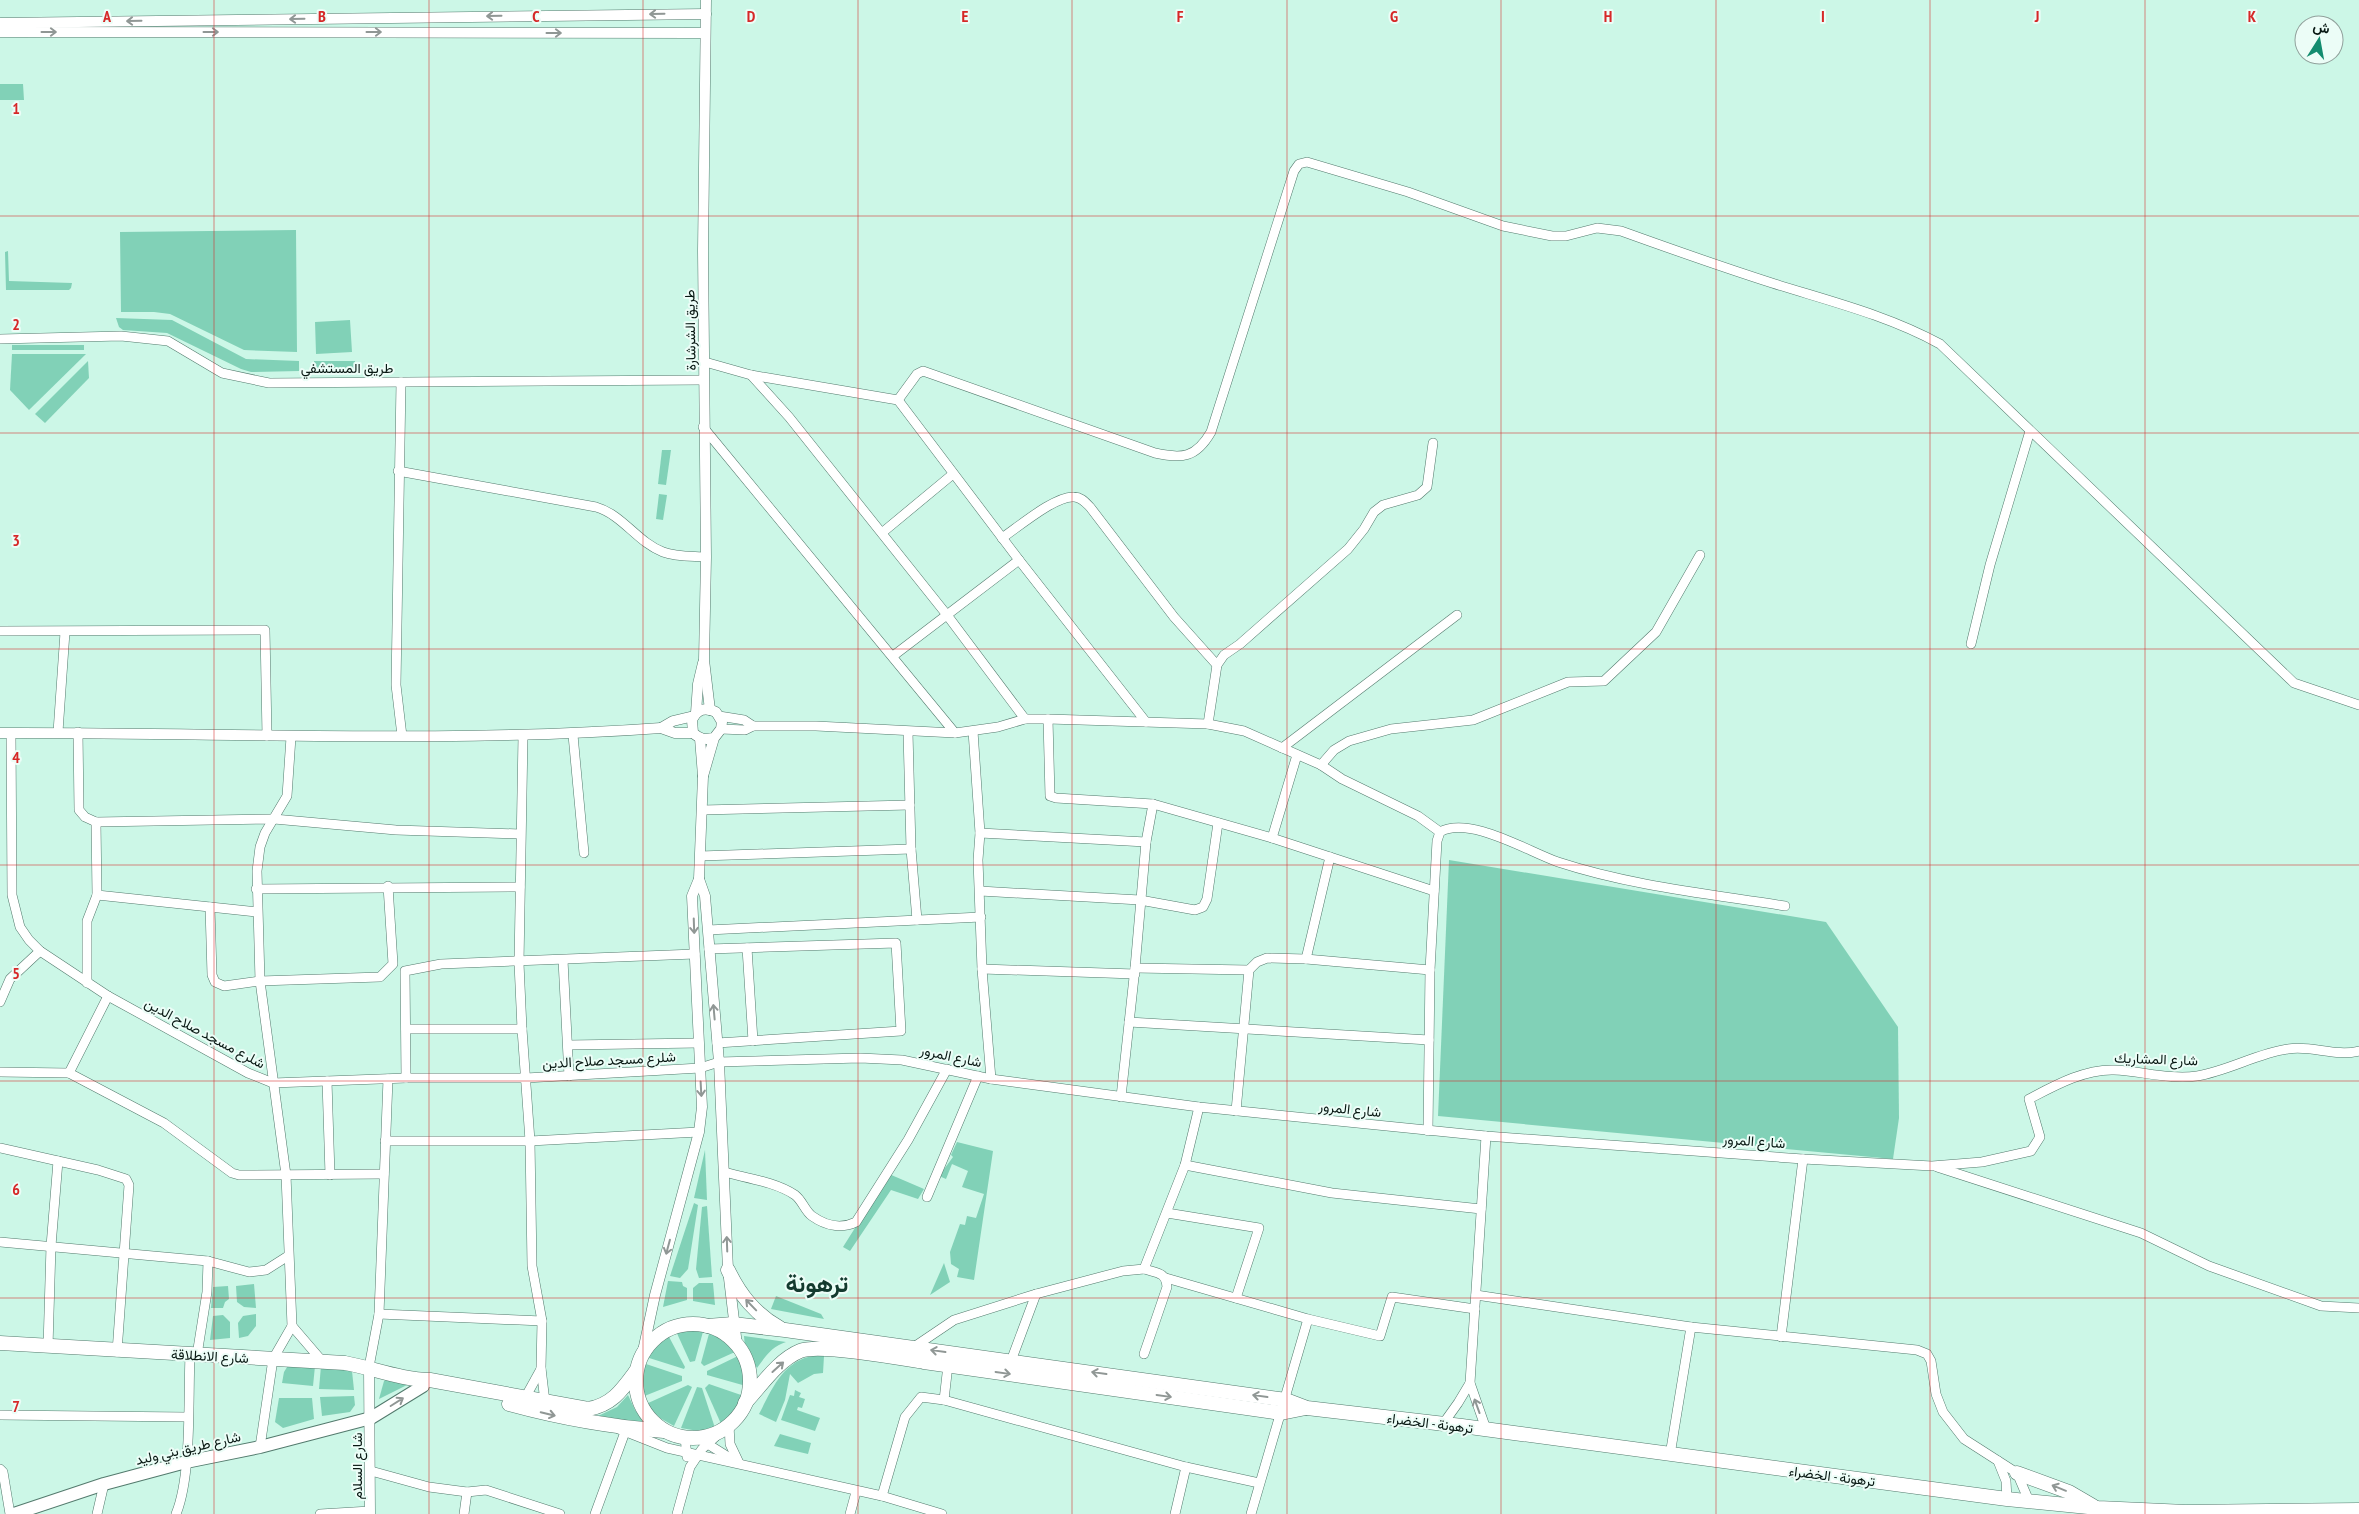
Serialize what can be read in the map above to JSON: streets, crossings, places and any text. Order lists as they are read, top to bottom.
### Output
{
  "streets": {
    "highway": ["شارع الانطلاقة", "ترهونة - الخضراء"],
    "main road": ["شارع طريق بني وليد"],
    "street": [
      "طريق الشرشارة",
      "طريق المستشفي",
      "شلرع مسجد صلاح الدين",
      "شارع المرور",
      "شارع المشاريك",
      "شارع السلام"
    ]
  },
  "crossings": [
    ["طريق الشرشارة", "طريق المستشفي"],
    ["شلرع مسجد صلاح الدين", "شارع المرور"],
    ["شارع المرور", "شارع المشاريك"],
    ["شارع الانطلاقة", "شارع طريق بني وليد"],
    ["شارع الانطلاقة", "شارع السلام"],
    ["شارع طريق بني وليد", "شارع السلام"]
  ],
  "districts": ["ترهونة"],
  "north": "top",
  "grid": {
    "columns": [
      "A",
      "B",
      "C",
      "D",
      "E",
      "F",
      "G",
      "H",
      "I",
      "J",
      "K"
    ],
    "rows": [
      "1",
      "2",
      "3",
      "4",
      "5",
      "6",
      "7"
    ]
  }
}
